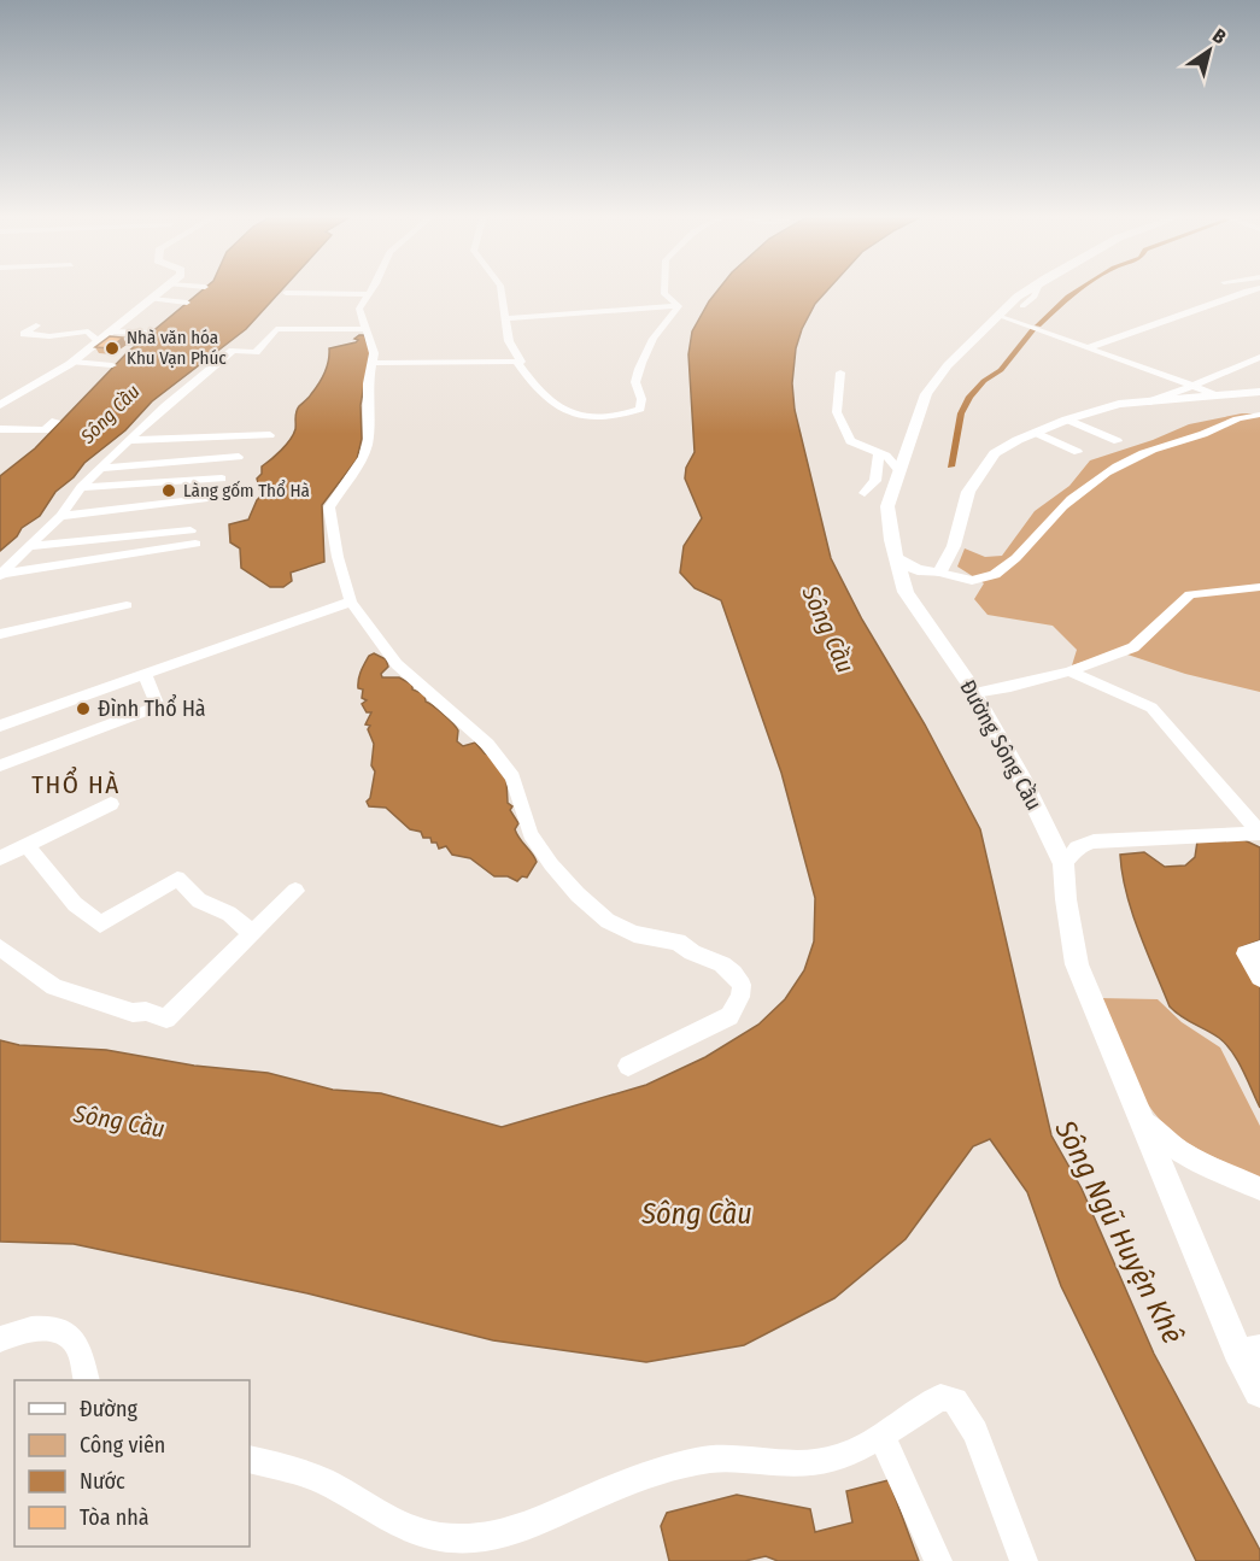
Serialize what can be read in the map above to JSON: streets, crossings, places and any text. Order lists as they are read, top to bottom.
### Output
{
  "streets": {
    "main road": ["Đường Sông Cầu"]
  },
  "districts": ["THỔ HÀ"],
  "water": ["Sông Cầu", "Sông Ngũ Huyện Khê"],
  "places": ["Nhà văn hóa Khu Vạn Phúc", "Làng gốm Thổ Hà", "Đình Thổ Hà"],
  "legend": [
    "Đường",
    "Công viên",
    "Nước",
    "Tòa nhà"
  ],
  "north": "top right"
}
